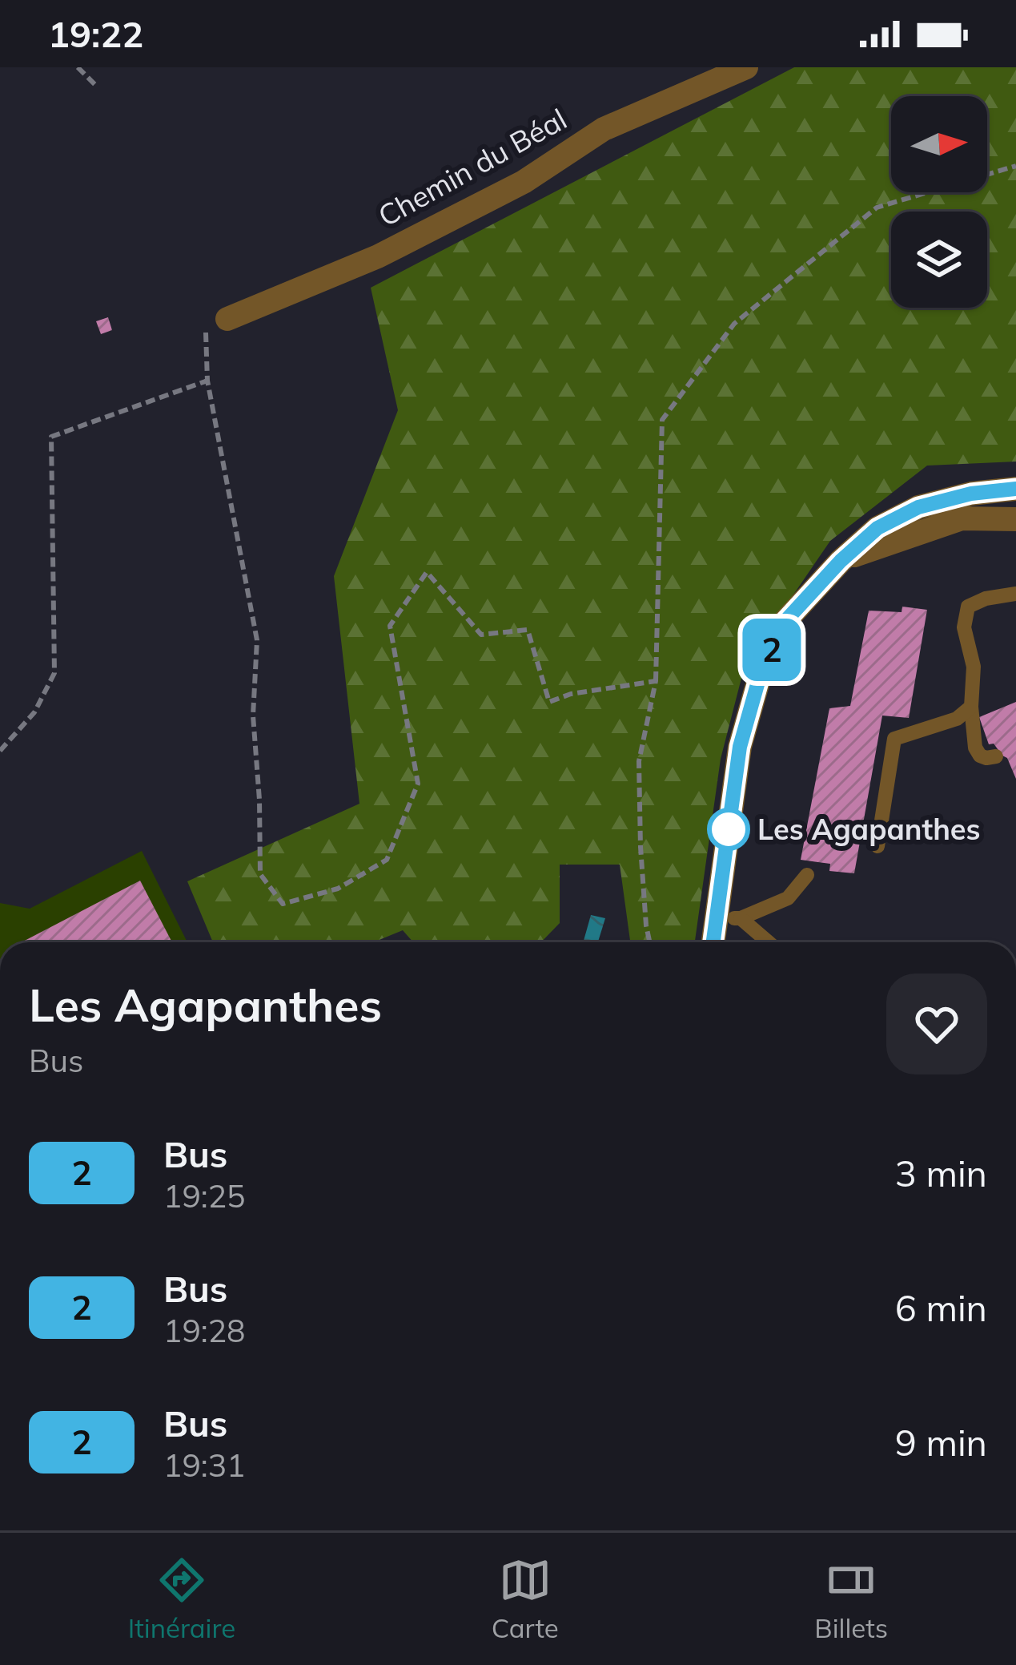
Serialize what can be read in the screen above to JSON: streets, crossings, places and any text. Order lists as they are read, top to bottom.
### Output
{
  "streets": {
    "street": ["Chemin du Béal"]
  },
  "places": ["Les Agapanthes"],
  "lines": ["bus line 2"],
  "north": "right",
  "page": {
    "status": "19:22",
    "on_map": "2",
    "heading": ["Les Agapanthes", "Bus"],
    "list": [
      {
        "mark": "2",
        "name": "Bus",
        "note": "19:25",
        "value": "3 min"
      },
      {
        "mark": "2",
        "name": "Bus",
        "note": "19:28",
        "value": "6 min"
      },
      {
        "mark": "2",
        "name": "Bus",
        "note": "19:31",
        "value": "9 min"
      }
    ],
    "tabs": ["Itinéraire", "Carte", "Billets"]
  }
}
